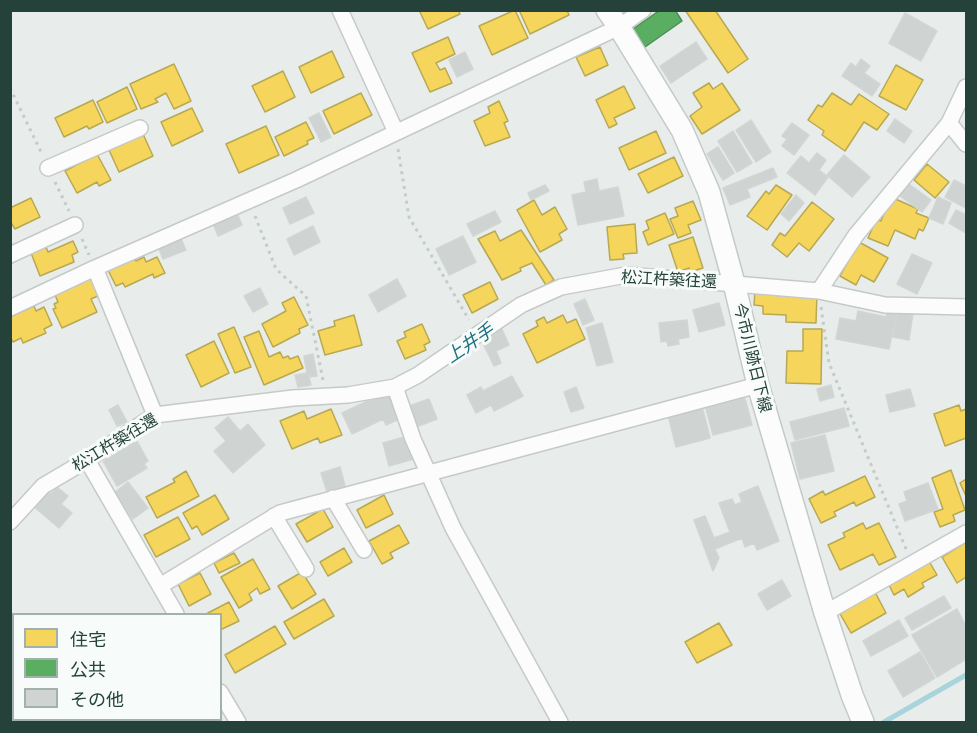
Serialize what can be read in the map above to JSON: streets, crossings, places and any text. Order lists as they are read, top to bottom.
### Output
{
  "streets": {
    "street": ["松江杵築往還", "今市川跡日下線"]
  },
  "crossings": [
    ["松江杵築往還", "今市川跡日下線"]
  ],
  "water": ["上井手"],
  "legend": ["住宅", "公共", "その他"]
}
